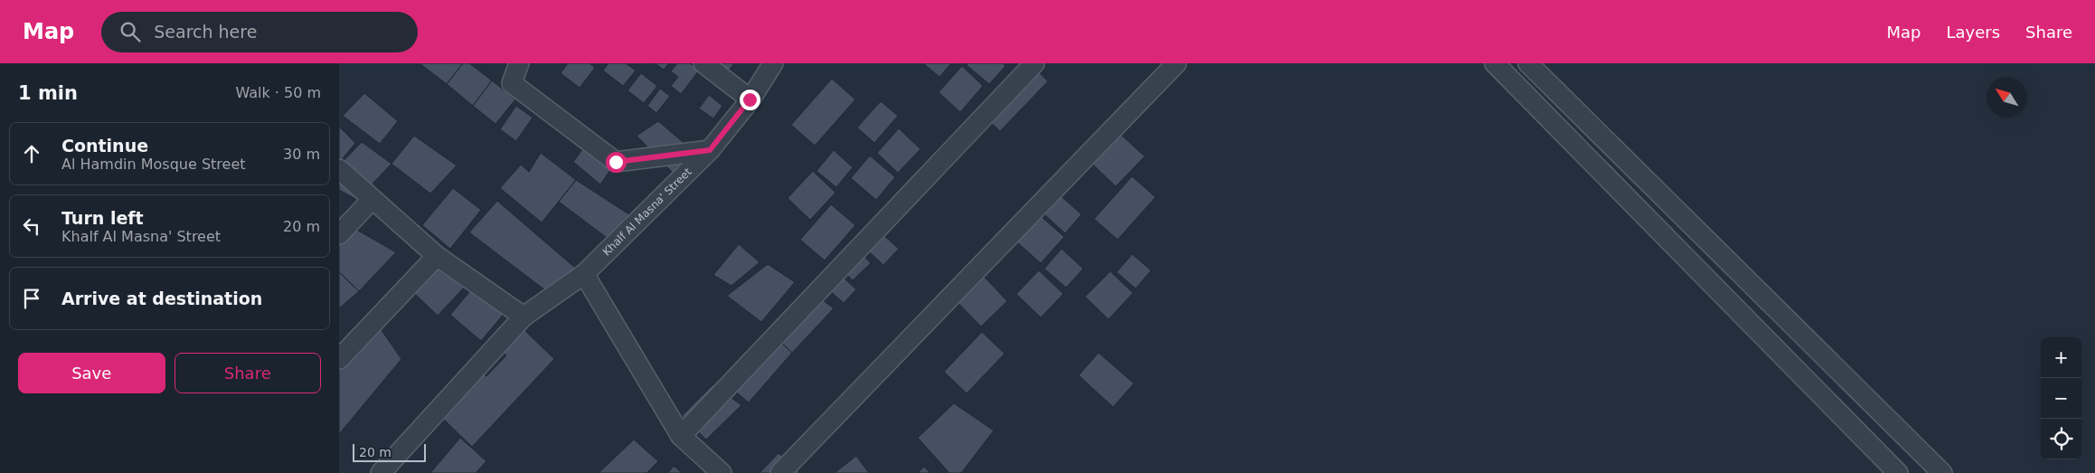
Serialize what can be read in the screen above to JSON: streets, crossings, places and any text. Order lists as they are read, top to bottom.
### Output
{
  "streets": {
    "street": ["Khalf Al Masna' Street"]
  },
  "scale_bar": "20 m",
  "north": "top left",
  "page": {
    "header": "Map",
    "search": "Search here",
    "nav": ["Map", "Layers", "Share"],
    "heading": ["1 min", "Walk · 50 m"],
    "list": [
      ["Continue", "Al Hamdin Mosque Street", "30 m"],
      ["Turn left", "Khalf Al Masna' Street", "20 m"],
      "Arrive at destination"
    ],
    "map_buttons": ["+", "−"],
    "buttons": ["Save", "Share"],
    "scale": "20 m"
  }
}
